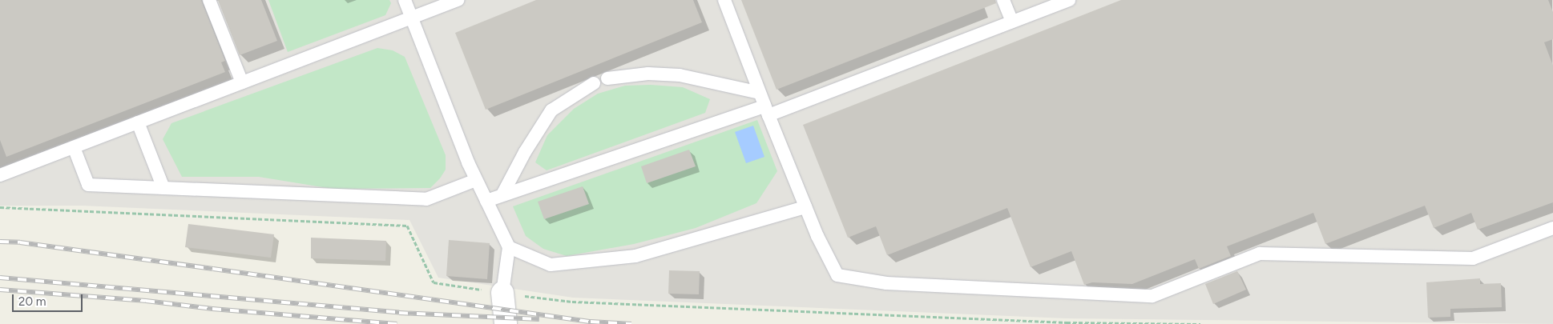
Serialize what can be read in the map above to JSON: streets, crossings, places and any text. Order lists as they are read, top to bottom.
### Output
{
  "scale_bar": "20 m"
}
